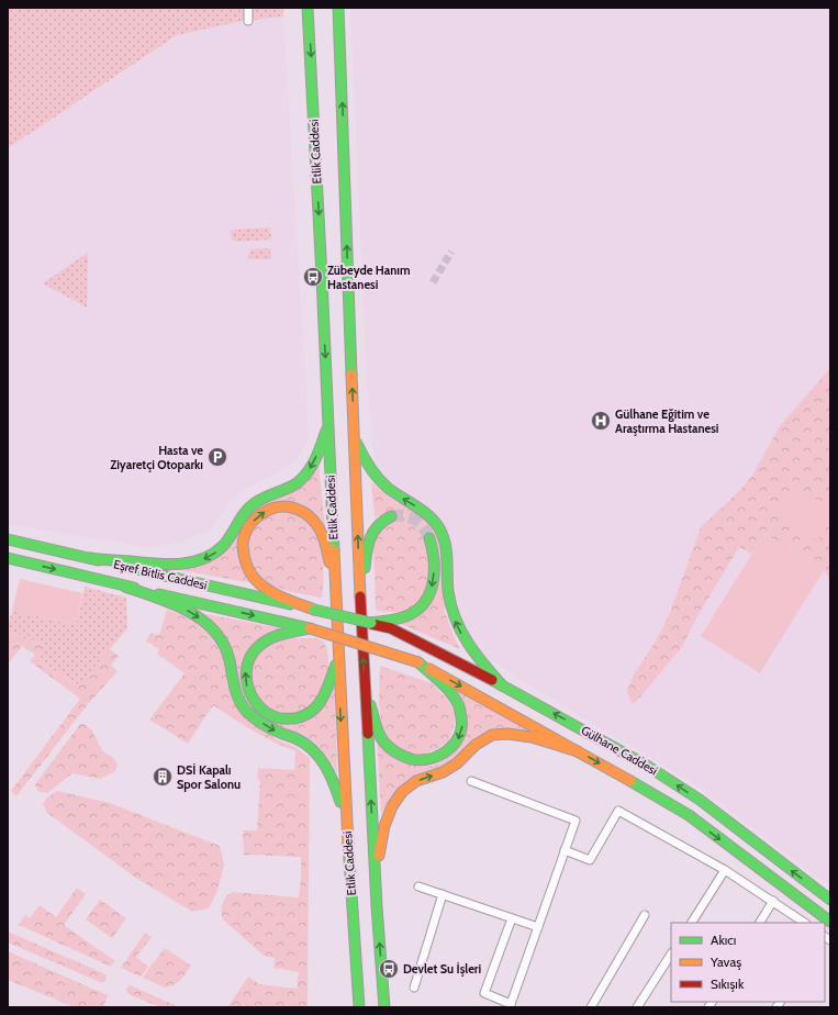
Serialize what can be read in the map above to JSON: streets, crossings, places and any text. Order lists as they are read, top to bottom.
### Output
{
  "streets": {
    "main road": ["Etlik Caddesi", "Eşref Bitlis Caddesi", "Gülhane Caddesi"]
  },
  "crossings": [
    ["Eşref Bitlis Caddesi", "Gülhane Caddesi"]
  ],
  "places": {
    "bus stop": ["Zübeyde Hanım Hastanesi", "Devlet Su İşleri"],
    "hospital": ["Gülhane Eğitim ve Araştırma Hastanesi"],
    "parking": ["Hasta ve Ziyaretçi Otoparkı"],
    "building": ["DSİ Kapalı Spor Salonu"]
  },
  "legend": ["Akıcı", "Yavaş", "Sıkışık"]
}
